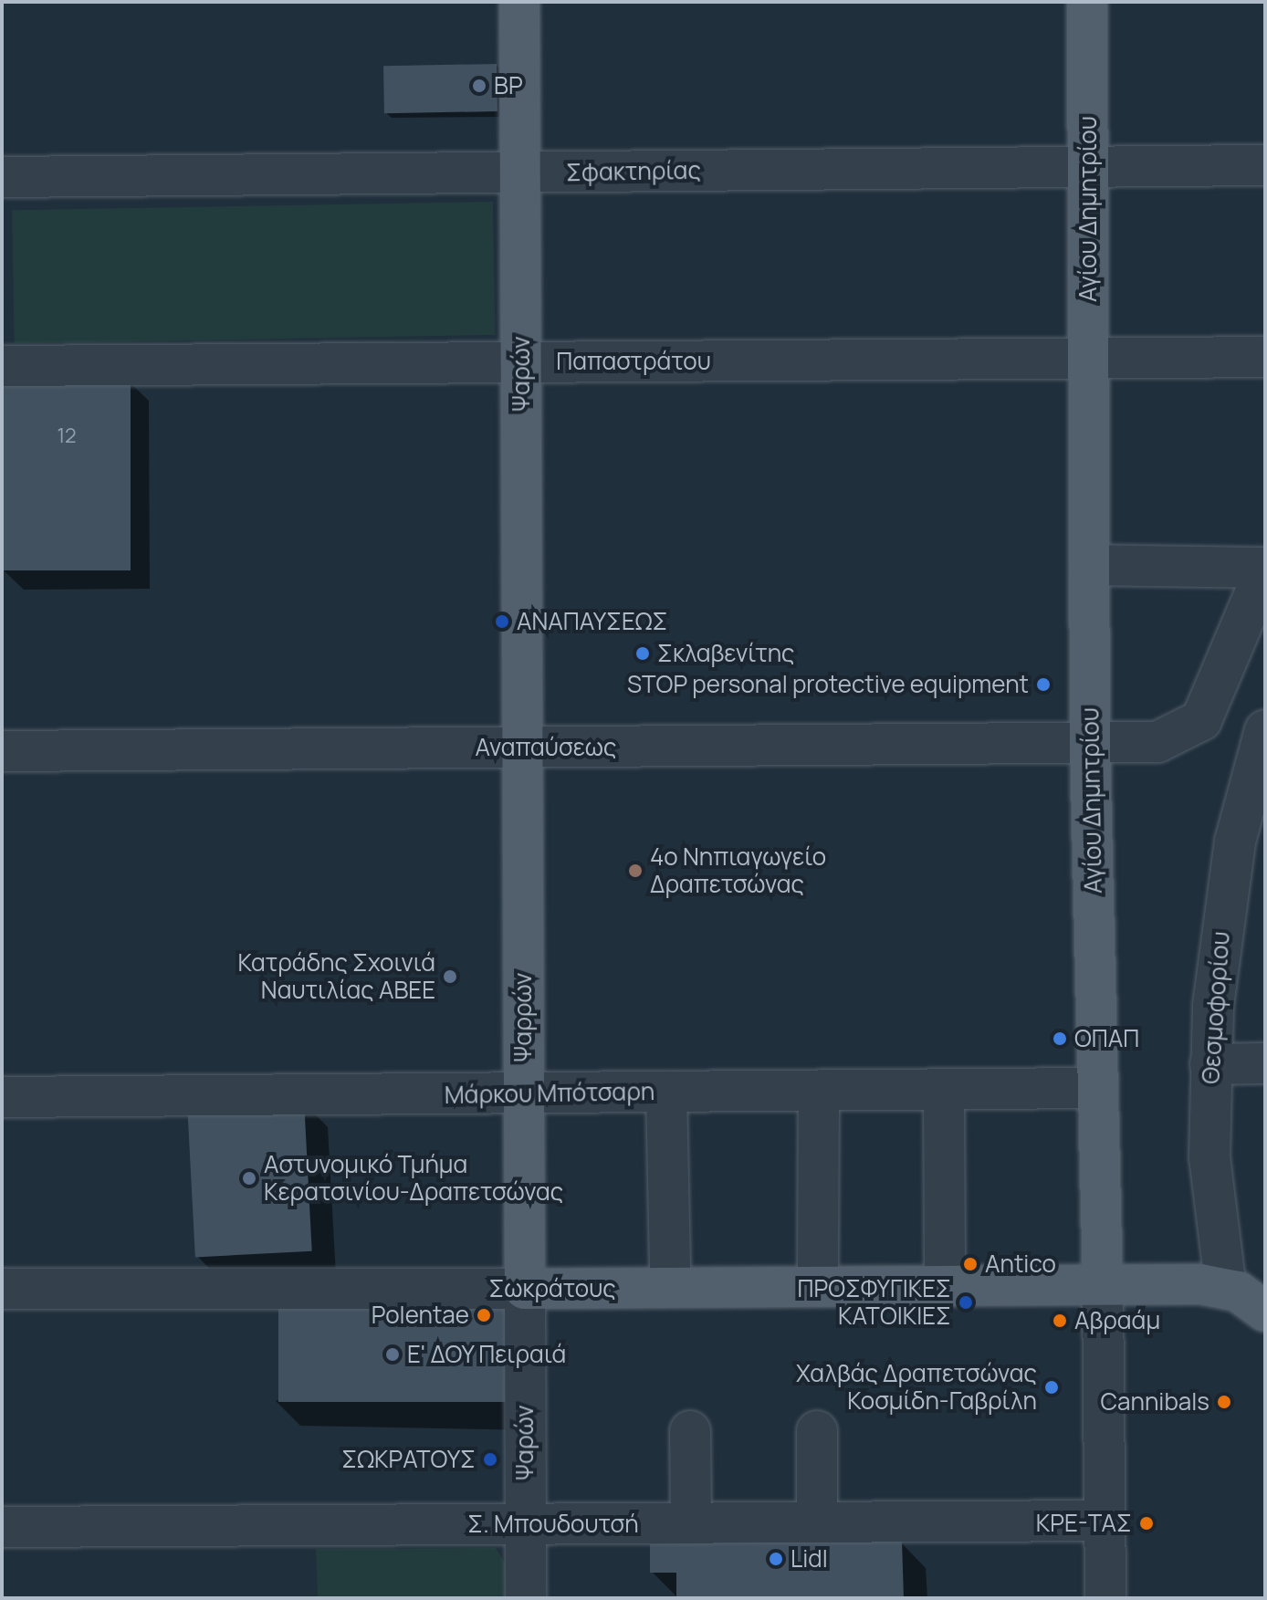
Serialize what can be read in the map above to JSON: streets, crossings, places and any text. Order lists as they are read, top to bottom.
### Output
{
  "streets": {
    "main road": [
      "Αγίου Δημητρίου",
      "Ψαρών",
      "Ψαρρών",
      "Σωκράτους"
    ],
    "street": [
      "Σφακτηρίας",
      "Παπαστράτου",
      "Αναπαύσεως",
      "Θεσμοφορίου",
      "Μάρκου Μπότσαρη",
      "Σ. Μπουδουτσή"
    ]
  },
  "crossings": [
    ["Σφακτηρίας", "Αγίου Δημητρίου"],
    ["Σφακτηρίας", "Ψαρών"],
    ["Αγίου Δημητρίου", "Παπαστράτου"],
    ["Αγίου Δημητρίου", "Αναπαύσεως"],
    ["Αγίου Δημητρίου", "Μάρκου Μπότσαρη"],
    ["Αγίου Δημητρίου", "Σωκράτους"],
    ["Αγίου Δημητρίου", "Σ. Μπουδουτσή"],
    ["Παπαστράτου", "Ψαρών"],
    ["Ψαρών", "Αναπαύσεως"],
    ["Ψαρών", "Ψαρρών"],
    ["Ψαρών", "Σωκράτους"],
    ["Ψαρών", "Σ. Μπουδουτσή"],
    ["Αναπαύσεως", "Ψαρρών"],
    ["Θεσμοφορίου", "Σωκράτους"],
    ["Ψαρρών", "Μάρκου Μπότσαρη"],
    ["Ψαρρών", "Σωκράτους"]
  ],
  "places": [
    "BP",
    "ΑΝΑΠΑΥΣΕΩΣ",
    "Σκλαβενίτης",
    "STOP personal protective equipment",
    "4ο Νηπιαγωγείο Δραπετσώνας",
    "Κατράδης Σχοινιά Ναυτιλίας ΑΒΕΕ",
    "ΟΠΑΠ",
    "Αστυνομικό Τμήμα Κερατσινίου-Δραπετσώνας",
    "Antico",
    "ΠΡΟΣΦΥΓΙΚΕΣ ΚΑΤΟΙΚΙΕΣ",
    "Polentae",
    "Αβραάμ",
    "Ε' ΔΟΥ Πειραιά",
    "Χαλβάς Δραπετσώνας Κοσμίδη-Γαβρίλη",
    "Cannibals",
    "ΣΩΚΡΑΤΟΥΣ",
    "ΚΡΕ-ΤΑΣ",
    "Lidl"
  ],
  "house_numbers": ["12"]
}
